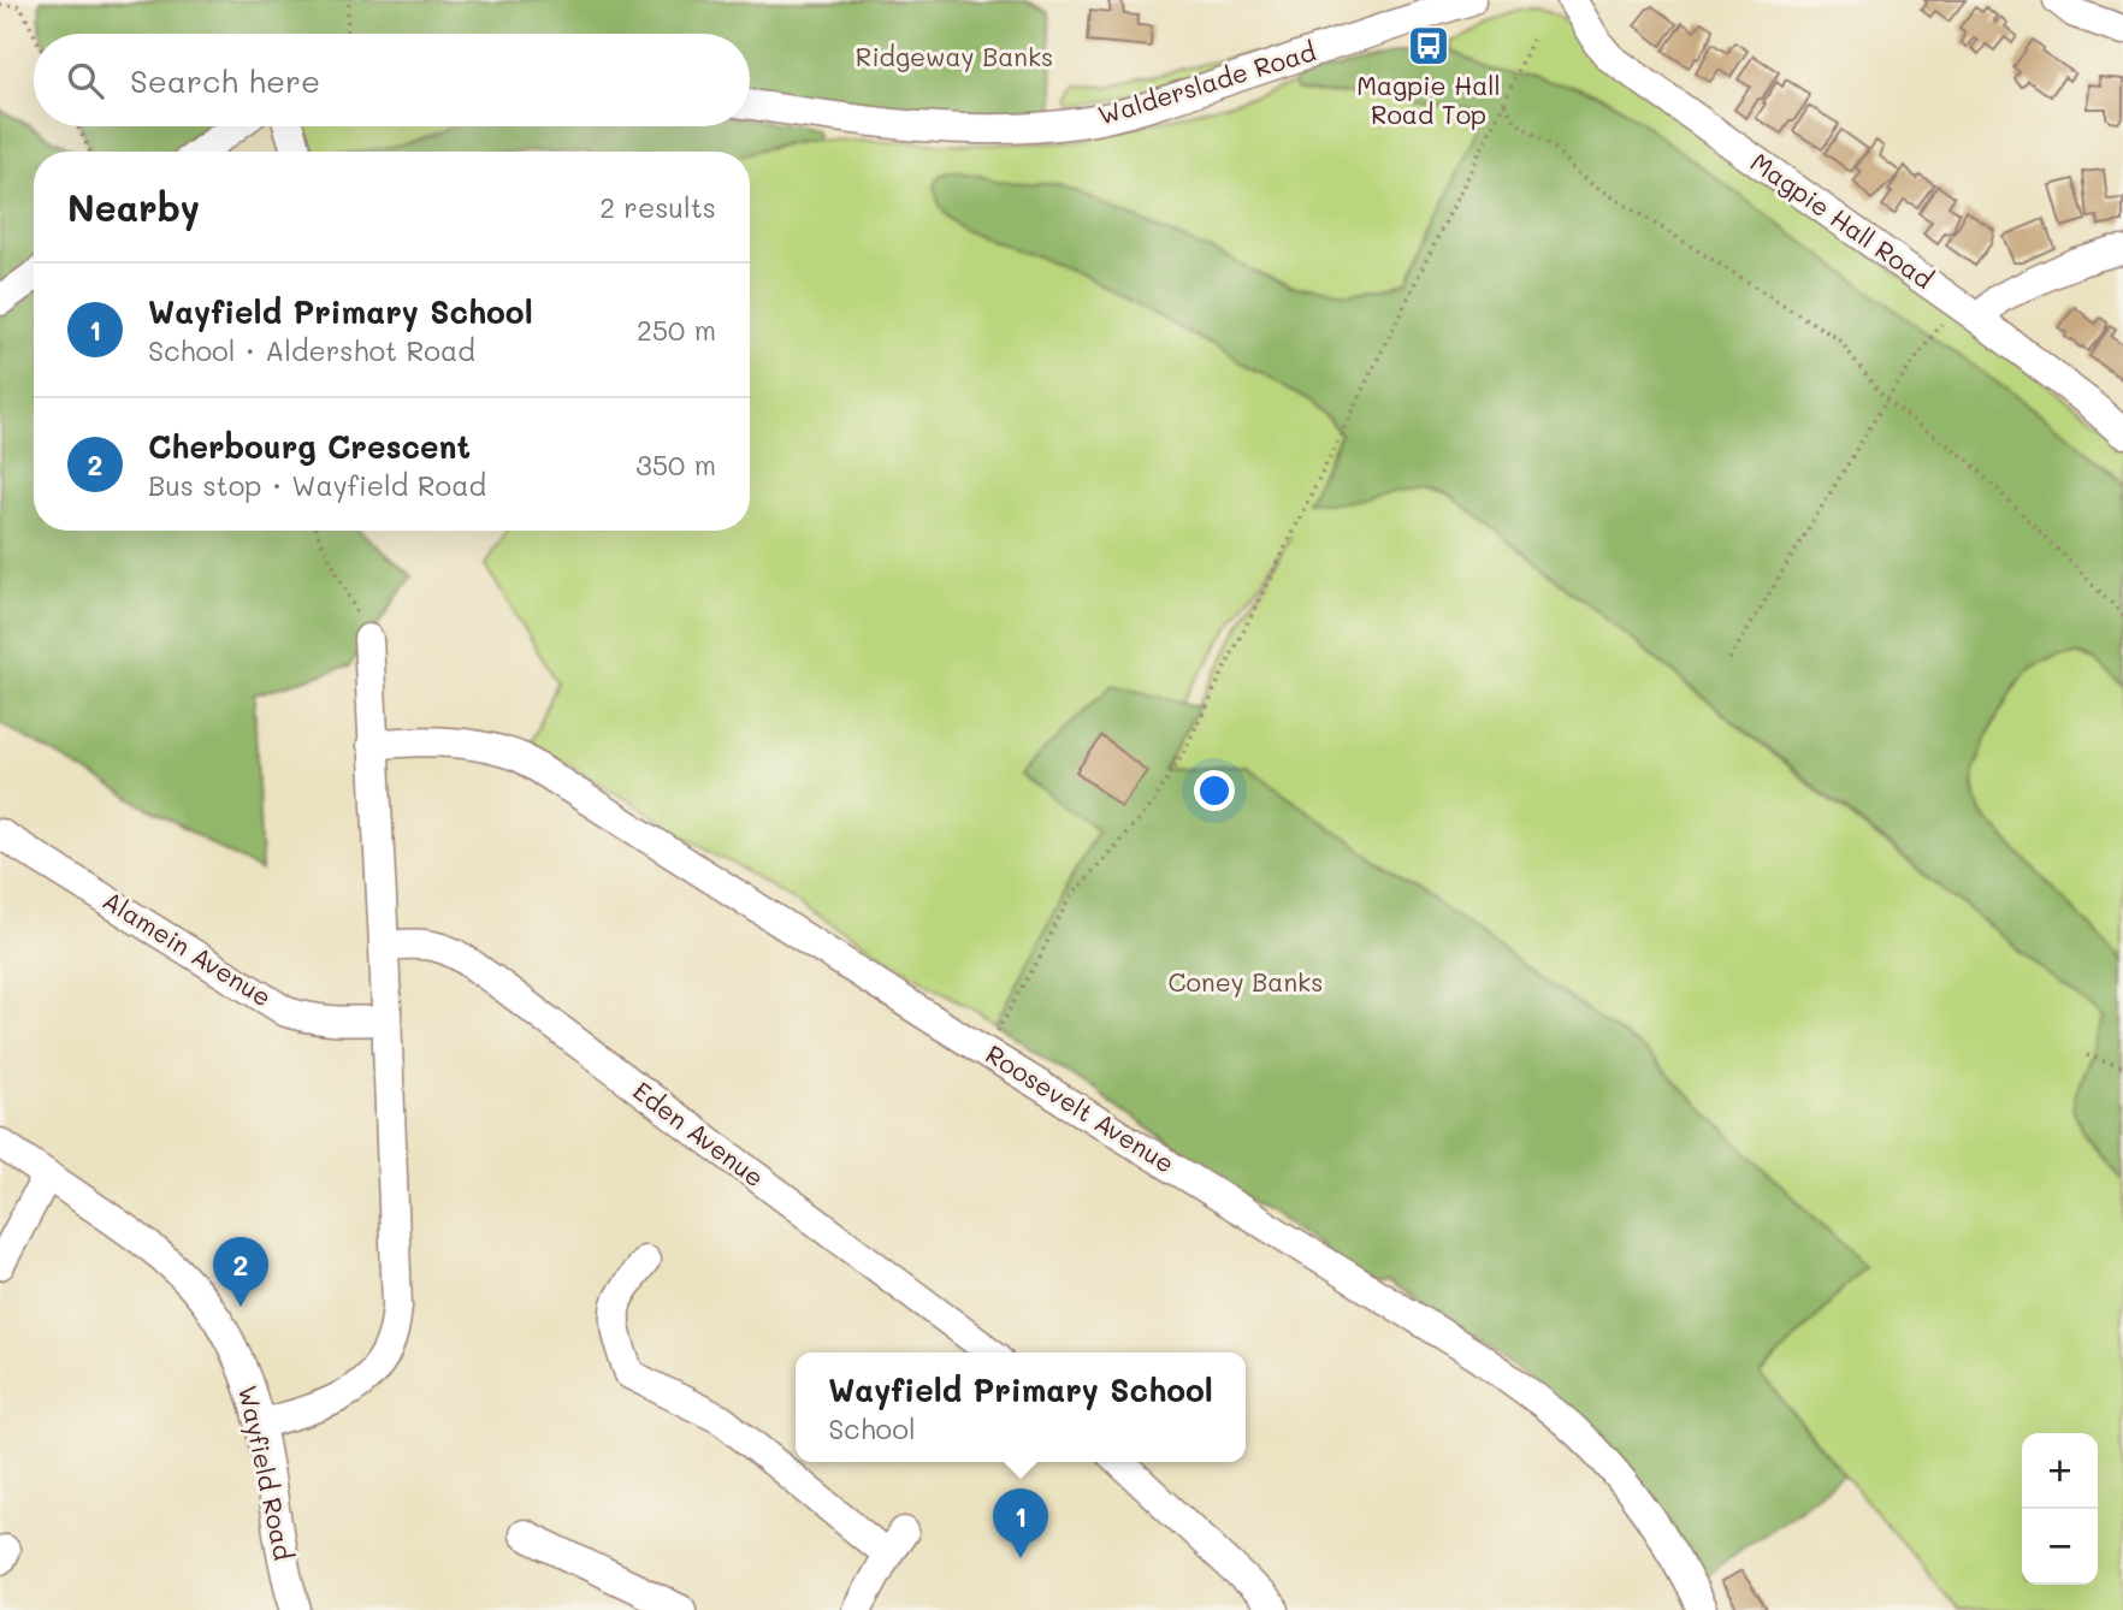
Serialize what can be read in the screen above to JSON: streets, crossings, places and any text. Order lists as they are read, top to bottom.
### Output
{
  "streets": {
    "street": [
      "Walderslade Road",
      "Magpie Hall Road",
      "Alamein Avenue",
      "Roosevelt Avenue",
      "Eden Avenue",
      "Wayfield Road"
    ]
  },
  "parks": ["Ridgeway Banks", "Coney Banks"],
  "places": {
    "bus stop": ["Magpie Hall Road Top"]
  },
  "page": {
    "search": "Search here",
    "heading": ["Nearby", "2 results"],
    "list": [
      {
        "mark": "1",
        "name": "Wayfield Primary School",
        "note": "School · Aldershot Road",
        "value": "250 m"
      },
      {
        "mark": "2",
        "name": "Cherbourg Crescent",
        "note": "Bus stop · Wayfield Road",
        "value": "350 m"
      }
    ],
    "pins": ["2", "1"],
    "popup": ["Wayfield Primary School", "School"],
    "map_buttons": ["+", "−"]
  }
}
